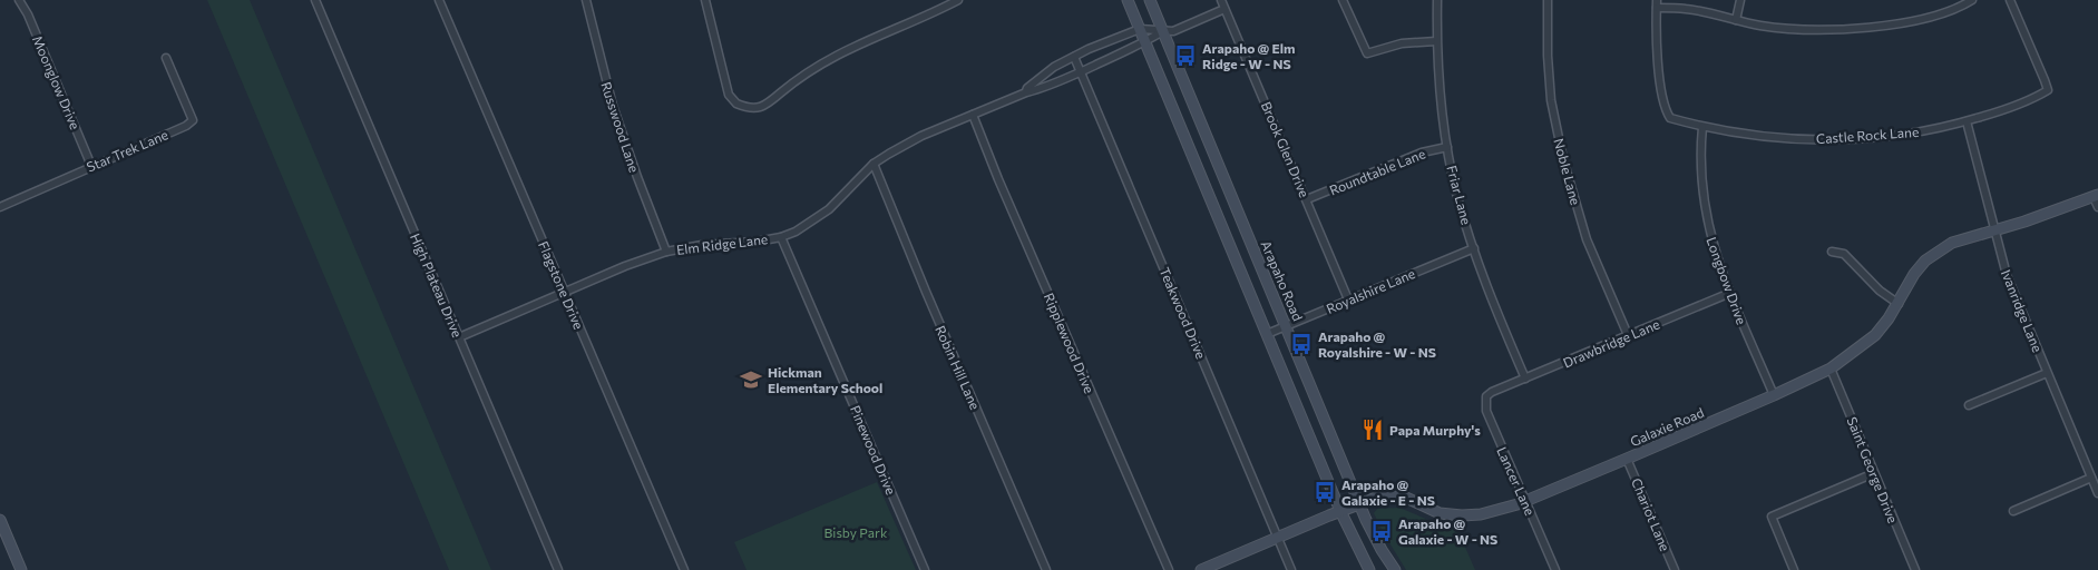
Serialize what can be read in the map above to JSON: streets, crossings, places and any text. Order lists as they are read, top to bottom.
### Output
{
  "streets": {
    "main road": ["Arapaho Road", "Galaxie Road"],
    "street": [
      "Moonglow Drive",
      "Russwood Lane",
      "Castle Rock Lane",
      "Brook Glen Drive",
      "Star Trek Lane",
      "Roundtable Lane",
      "Noble Lane",
      "Friar Lane",
      "Elm Ridge Lane",
      "Longbow Drive",
      "High Plateau Drive",
      "Flagstone Drive",
      "Royalshire Lane",
      "Ivanridge Lane",
      "Teakwood Drive",
      "Ripplewood Drive",
      "Drawbridge Lane",
      "Robin Hill Lane",
      "Pinewood Drive",
      "Saint George Drive",
      "Lancer Lane",
      "Chariot Lane"
    ]
  },
  "crossings": [
    ["Moonglow Drive", "Star Trek Lane"],
    ["Russwood Lane", "Elm Ridge Lane"],
    ["Castle Rock Lane", "Longbow Drive"],
    ["Castle Rock Lane", "Ivanridge Lane"],
    ["Brook Glen Drive", "Roundtable Lane"],
    ["Brook Glen Drive", "Elm Ridge Lane"],
    ["Brook Glen Drive", "Royalshire Lane"],
    ["Roundtable Lane", "Friar Lane"],
    ["Noble Lane", "Drawbridge Lane"],
    ["Friar Lane", "Royalshire Lane"],
    ["Friar Lane", "Drawbridge Lane"],
    ["Elm Ridge Lane", "Arapaho Road"],
    ["Elm Ridge Lane", "High Plateau Drive"],
    ["Elm Ridge Lane", "Flagstone Drive"],
    ["Elm Ridge Lane", "Teakwood Drive"],
    ["Elm Ridge Lane", "Ripplewood Drive"],
    ["Elm Ridge Lane", "Robin Hill Lane"],
    ["Elm Ridge Lane", "Pinewood Drive"],
    ["Arapaho Road", "Royalshire Lane"],
    ["Arapaho Road", "Galaxie Road"],
    ["Longbow Drive", "Drawbridge Lane"],
    ["Longbow Drive", "Galaxie Road"],
    ["Ivanridge Lane", "Galaxie Road"],
    ["Teakwood Drive", "Galaxie Road"],
    ["Drawbridge Lane", "Lancer Lane"],
    ["Galaxie Road", "Saint George Drive"],
    ["Galaxie Road", "Lancer Lane"],
    ["Galaxie Road", "Chariot Lane"]
  ],
  "parks": ["Bisby Park"],
  "places": {
    "bus stop": [
      "Arapaho @ Elm Ridge - W - NS",
      "Arapaho @ Royalshire - W - NS",
      "Arapaho @ Galaxie - E - NS",
      "Arapaho @ Galaxie - W - NS"
    ],
    "school or university": ["Hickman Elementary School"],
    "restaurant": ["Papa Murphy's"]
  }
}
